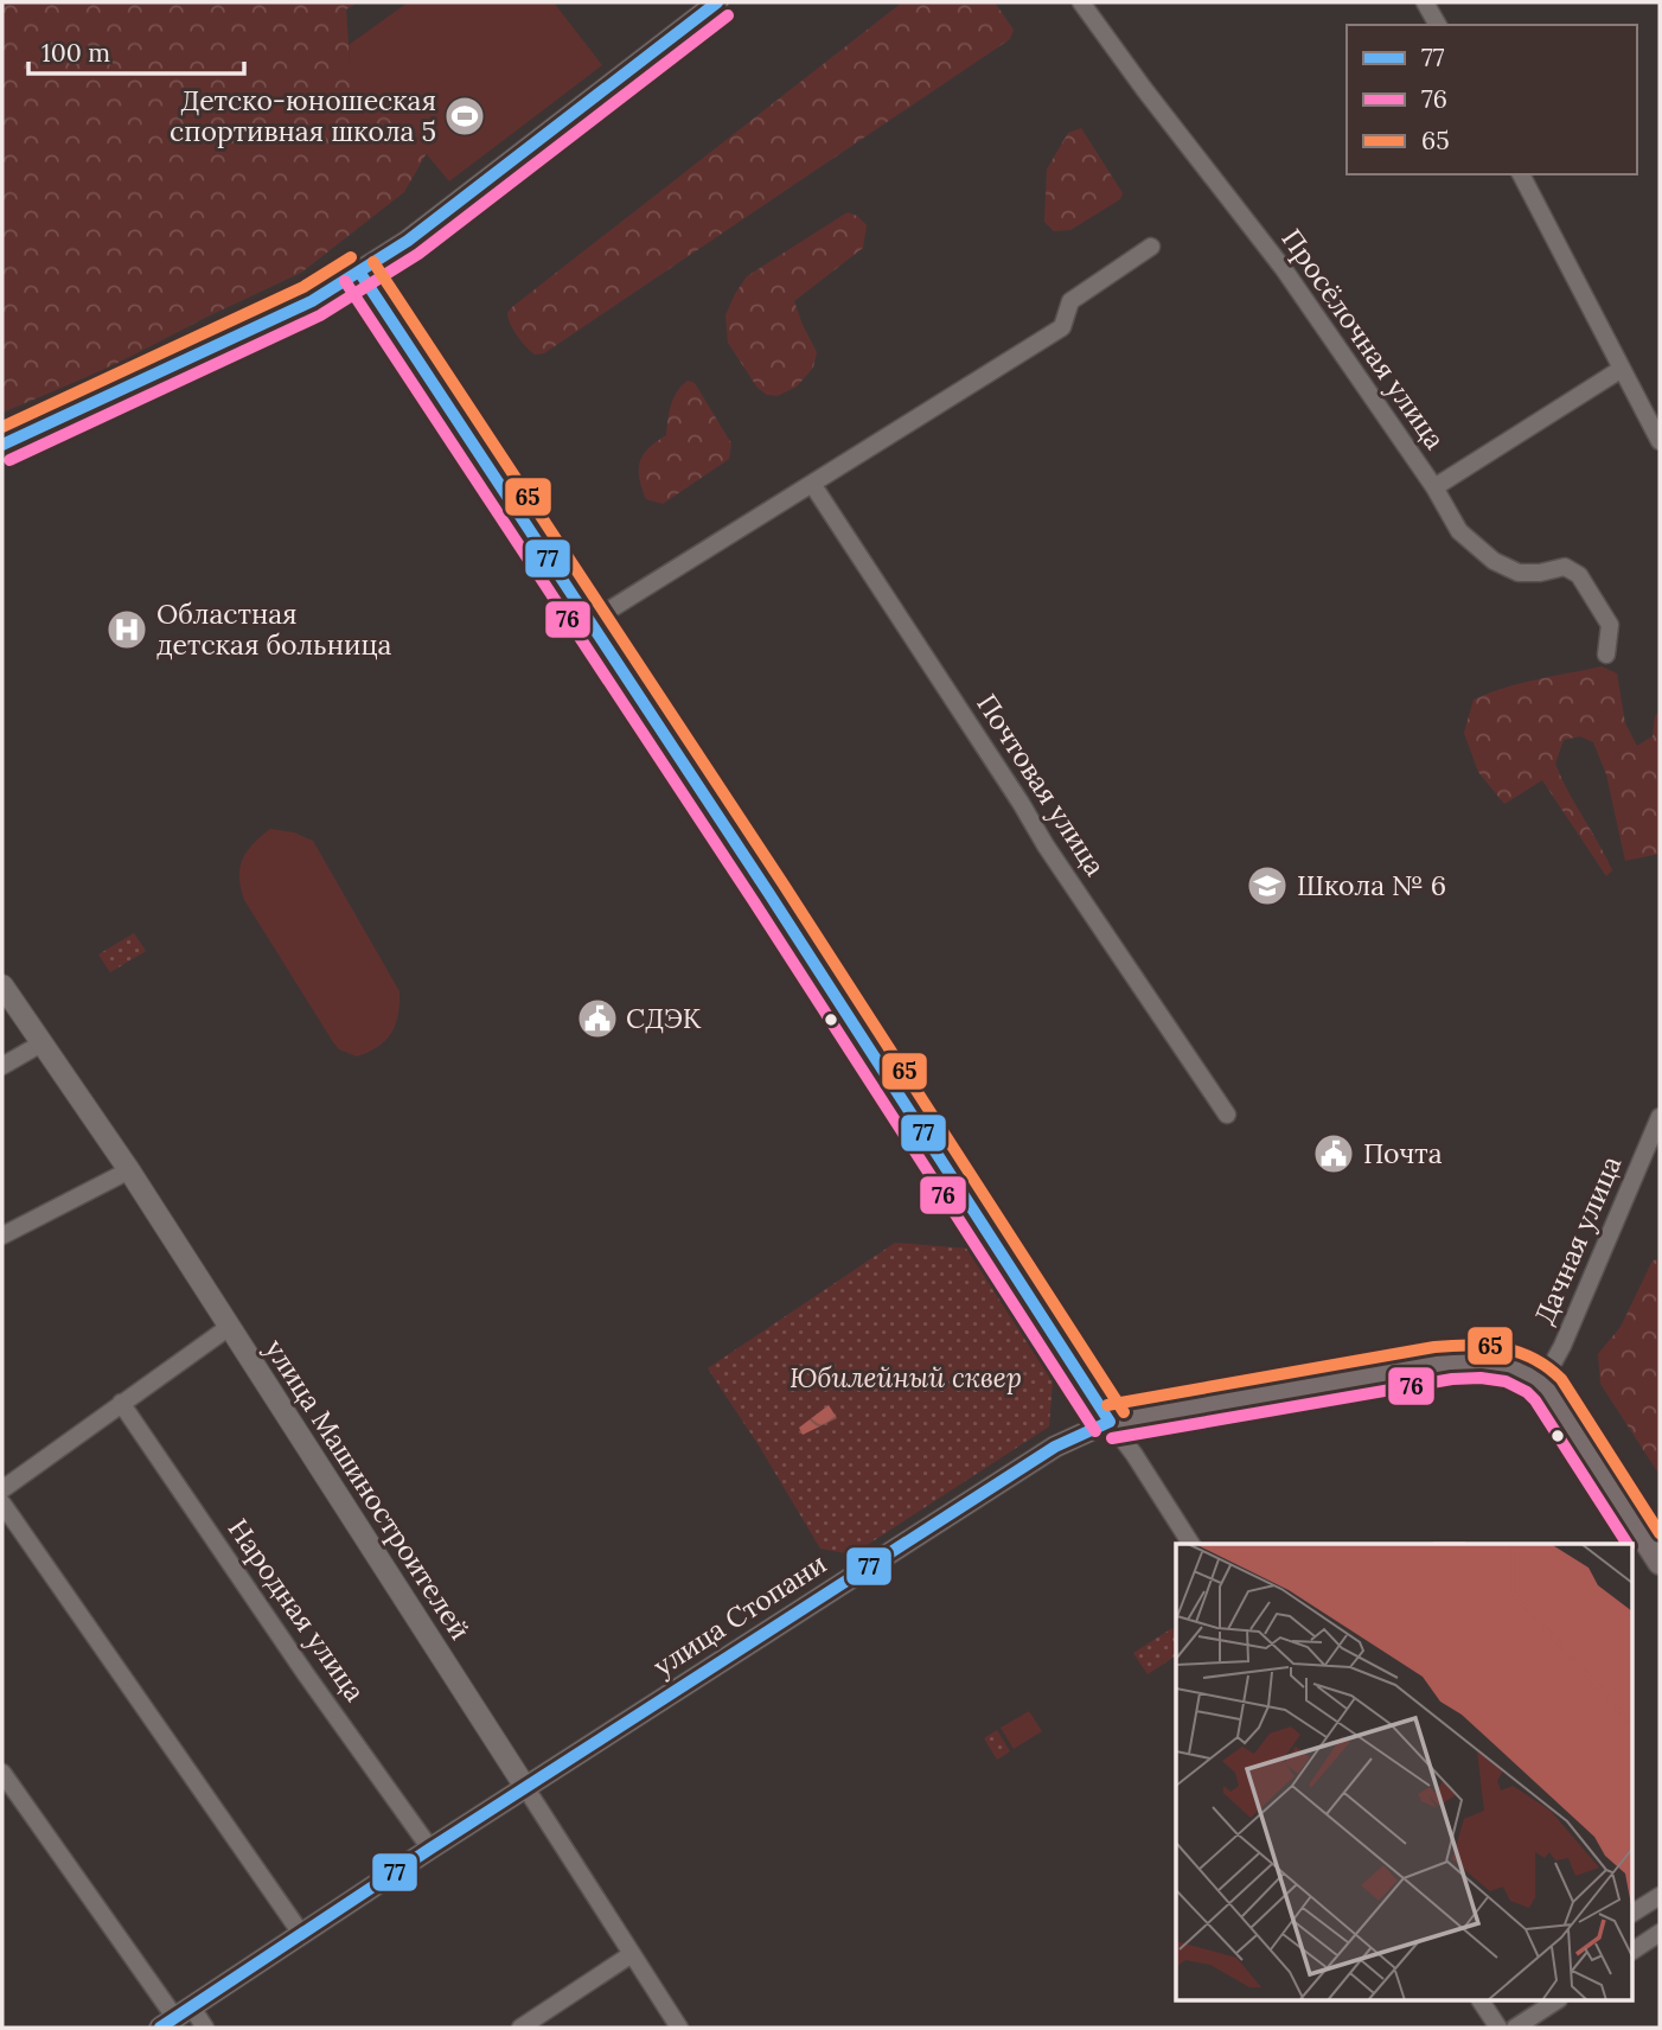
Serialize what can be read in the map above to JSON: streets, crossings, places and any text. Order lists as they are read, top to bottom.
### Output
{
  "streets": {
    "main road": ["улица Стопани"],
    "street": [
      "Просёлочная улица",
      "Почтовая улица",
      "Дачная улица",
      "улица Машиностроителей",
      "Народная улица"
    ]
  },
  "crossings": [
    ["Дачная улица", "улица Стопани"],
    ["улица Машиностроителей", "улица Стопани"],
    ["Народная улица", "улица Стопани"]
  ],
  "parks": ["Юбилейный сквер"],
  "places": {
    "sports": ["Детско-юношеская спортивная школа 5"],
    "hospital": ["Областная детская больница"],
    "school or university": ["Школа № 6"],
    "public building": ["СДЭК", "Почта"]
  },
  "lines": ["transit line 77", "transit line 76", "transit line 65"],
  "legend": ["77", "76", "65"],
  "scale_bar": "100 m"
}
